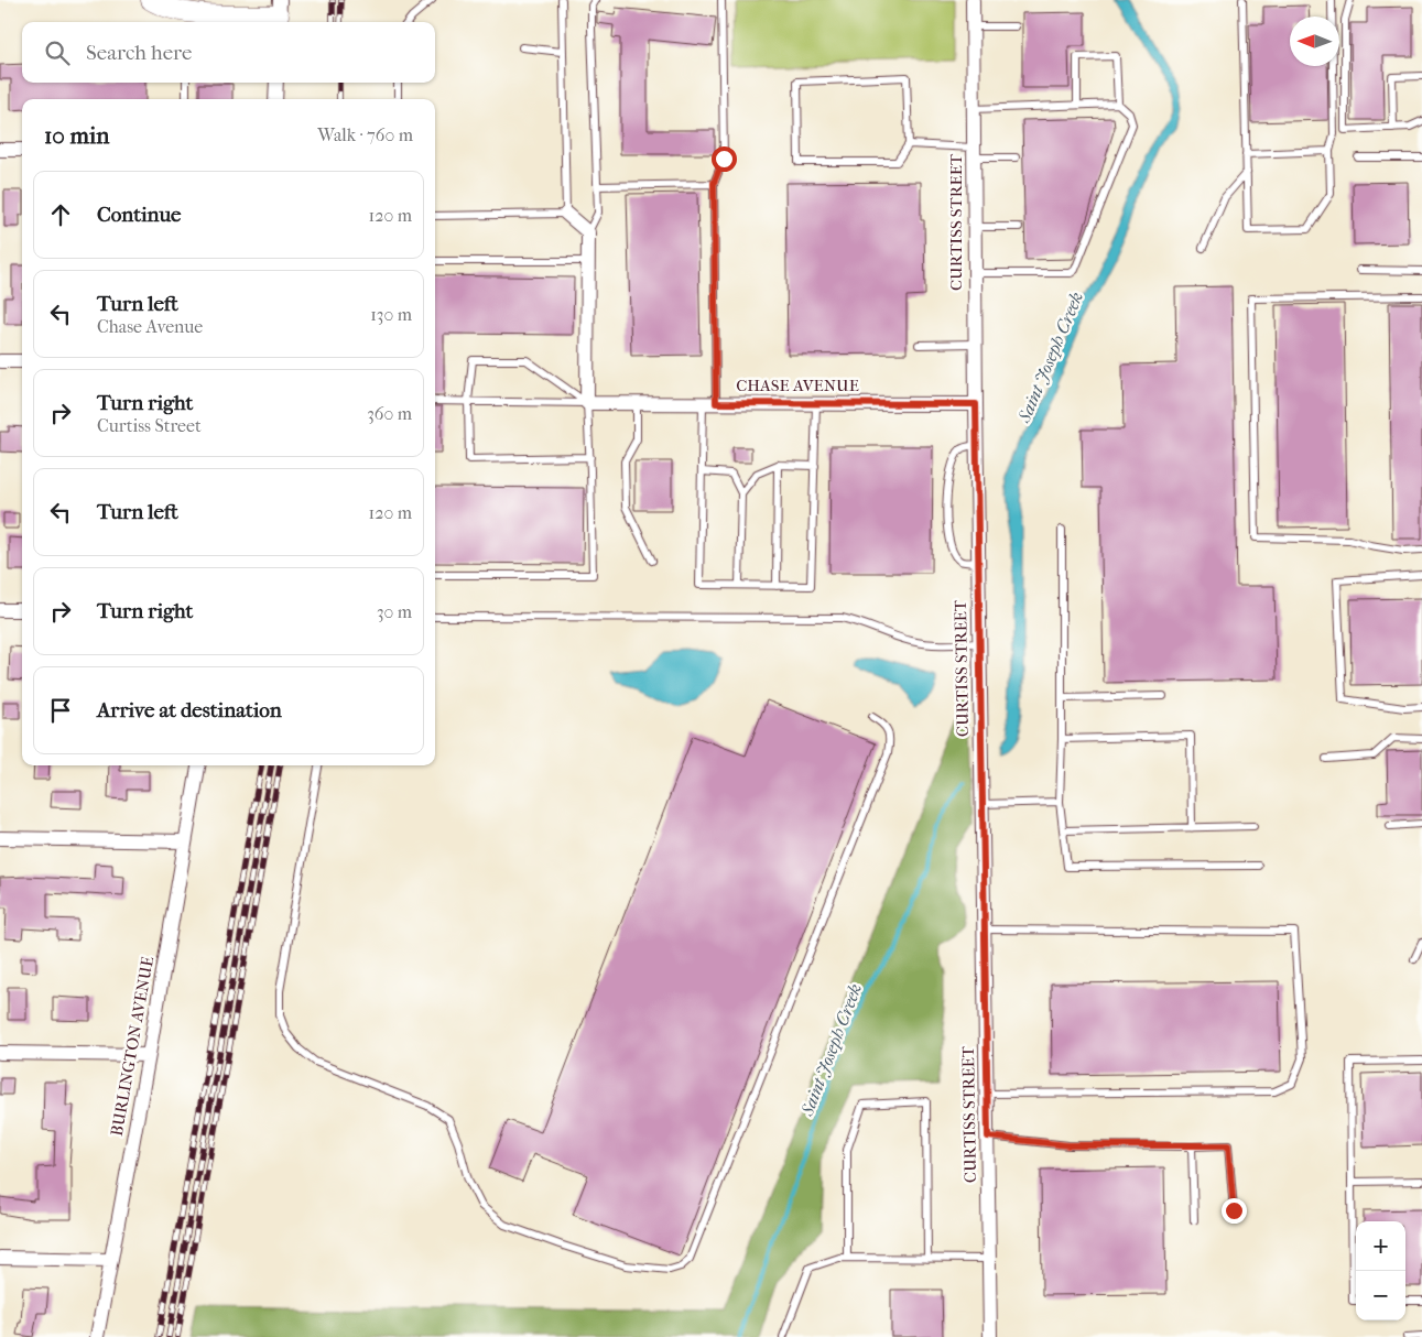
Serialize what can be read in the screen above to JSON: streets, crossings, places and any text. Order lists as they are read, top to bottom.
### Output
{
  "streets": {
    "street": ["CURTISS STREET", "CHASE AVENUE", "BURLINGTON AVENUE"]
  },
  "crossings": [
    ["CURTISS STREET", "CHASE AVENUE"]
  ],
  "water": ["Saint Joseph Creek"],
  "north": "left",
  "page": {
    "search": "Search here",
    "heading": ["10 min", "Walk · 760 m"],
    "list": [
      ["Continue", "120 m"],
      ["Turn left", "Chase Avenue", "130 m"],
      ["Turn right", "Curtiss Street", "360 m"],
      ["Turn left", "120 m"],
      ["Turn right", "30 m"],
      "Arrive at destination"
    ],
    "map_buttons": ["+", "−"]
  }
}
